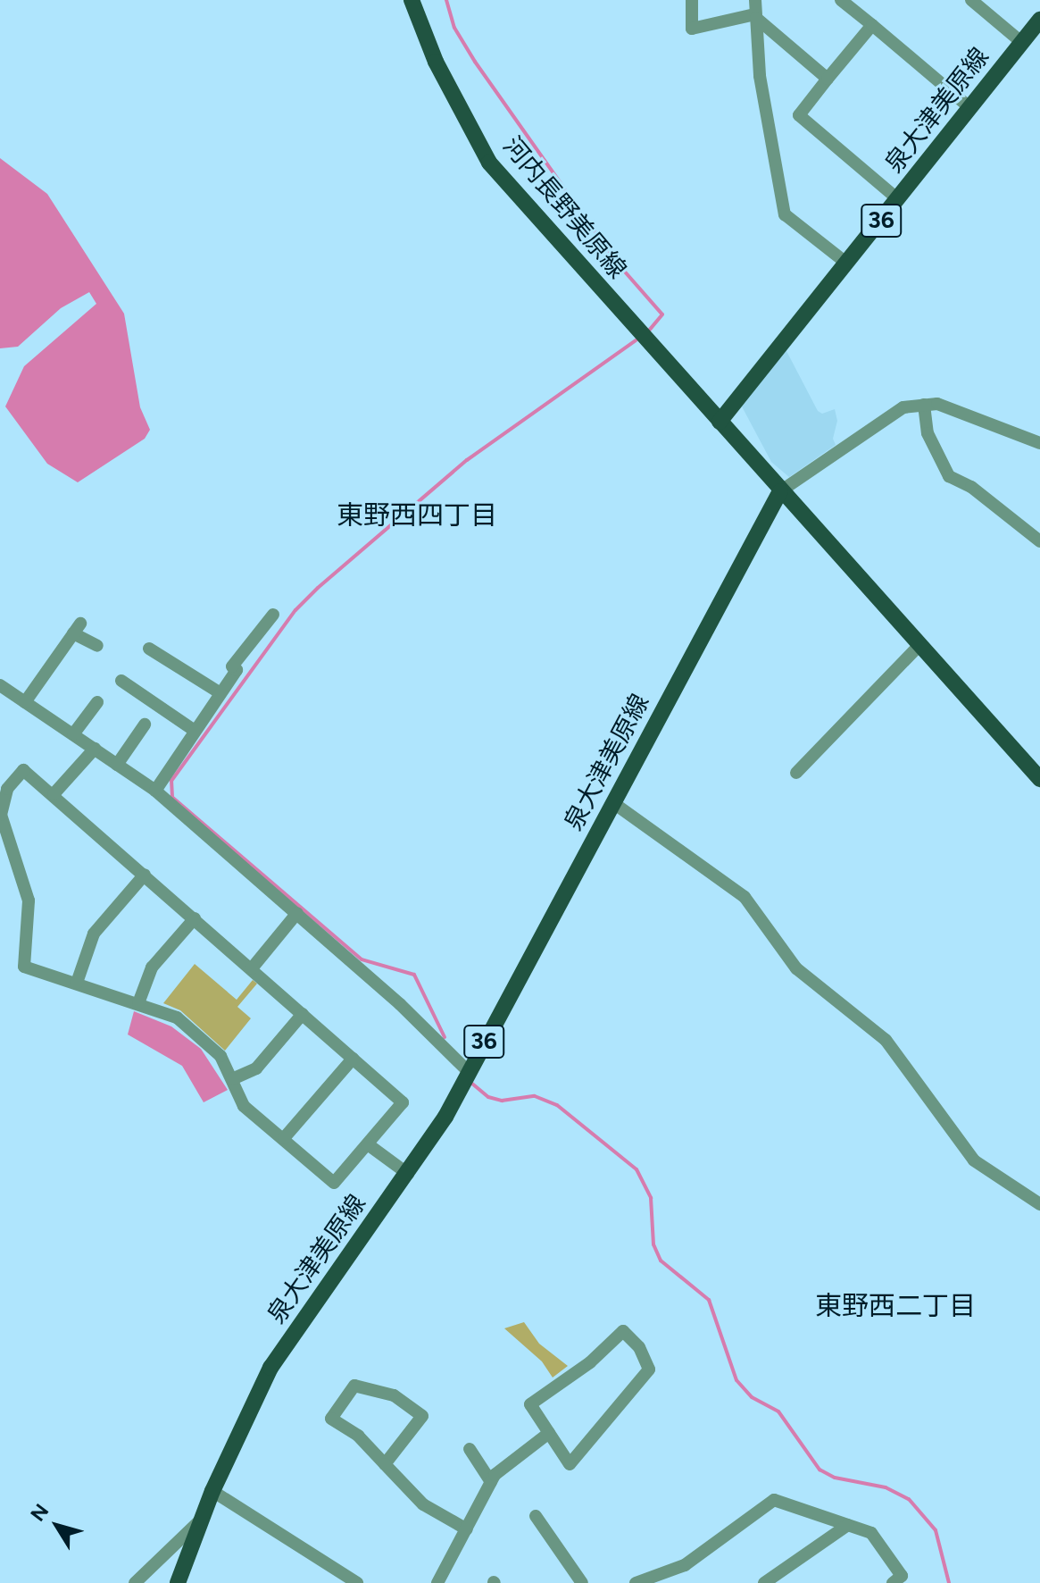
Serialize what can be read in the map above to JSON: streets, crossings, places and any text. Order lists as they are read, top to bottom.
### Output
{
  "streets": {
    "main road": ["泉大津美原線", "河内長野美原線", "36"]
  },
  "crossings": [
    ["泉大津美原線", "河内長野美原線"]
  ],
  "districts": ["東野西四丁目", "東野西二丁目"],
  "north": "top left"
}
